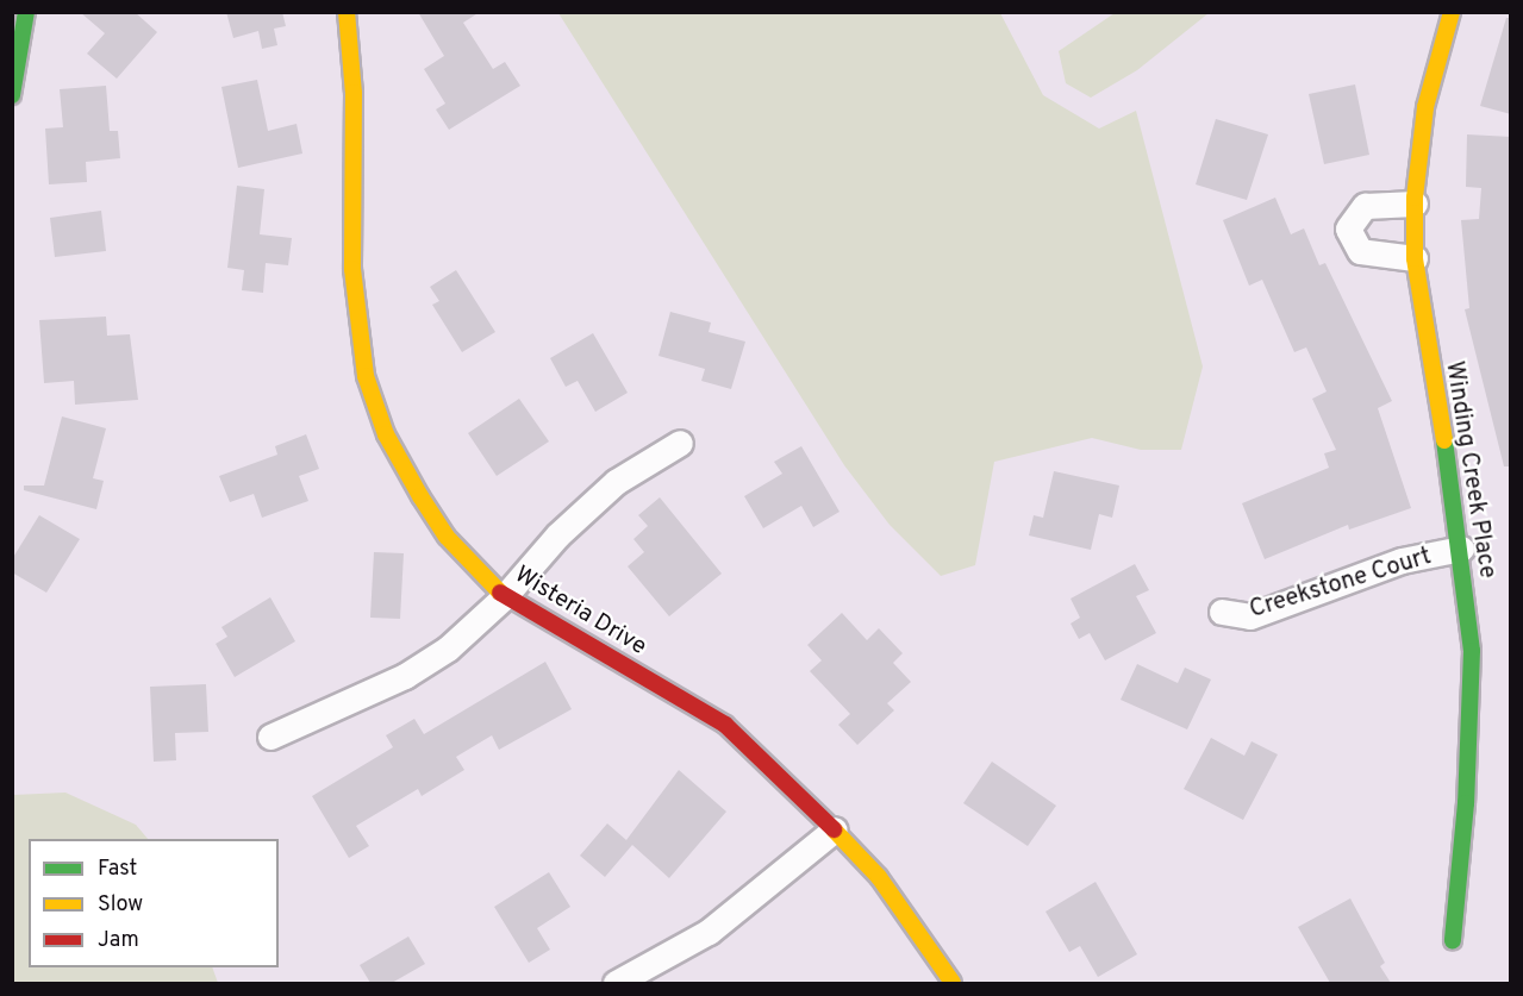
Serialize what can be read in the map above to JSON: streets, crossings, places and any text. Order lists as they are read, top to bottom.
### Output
{
  "streets": {
    "street": ["Winding Creek Place", "Creekstone Court", "Wisteria Drive"]
  },
  "crossings": [
    ["Winding Creek Place", "Creekstone Court"]
  ],
  "legend": ["Fast", "Slow", "Jam"]
}
